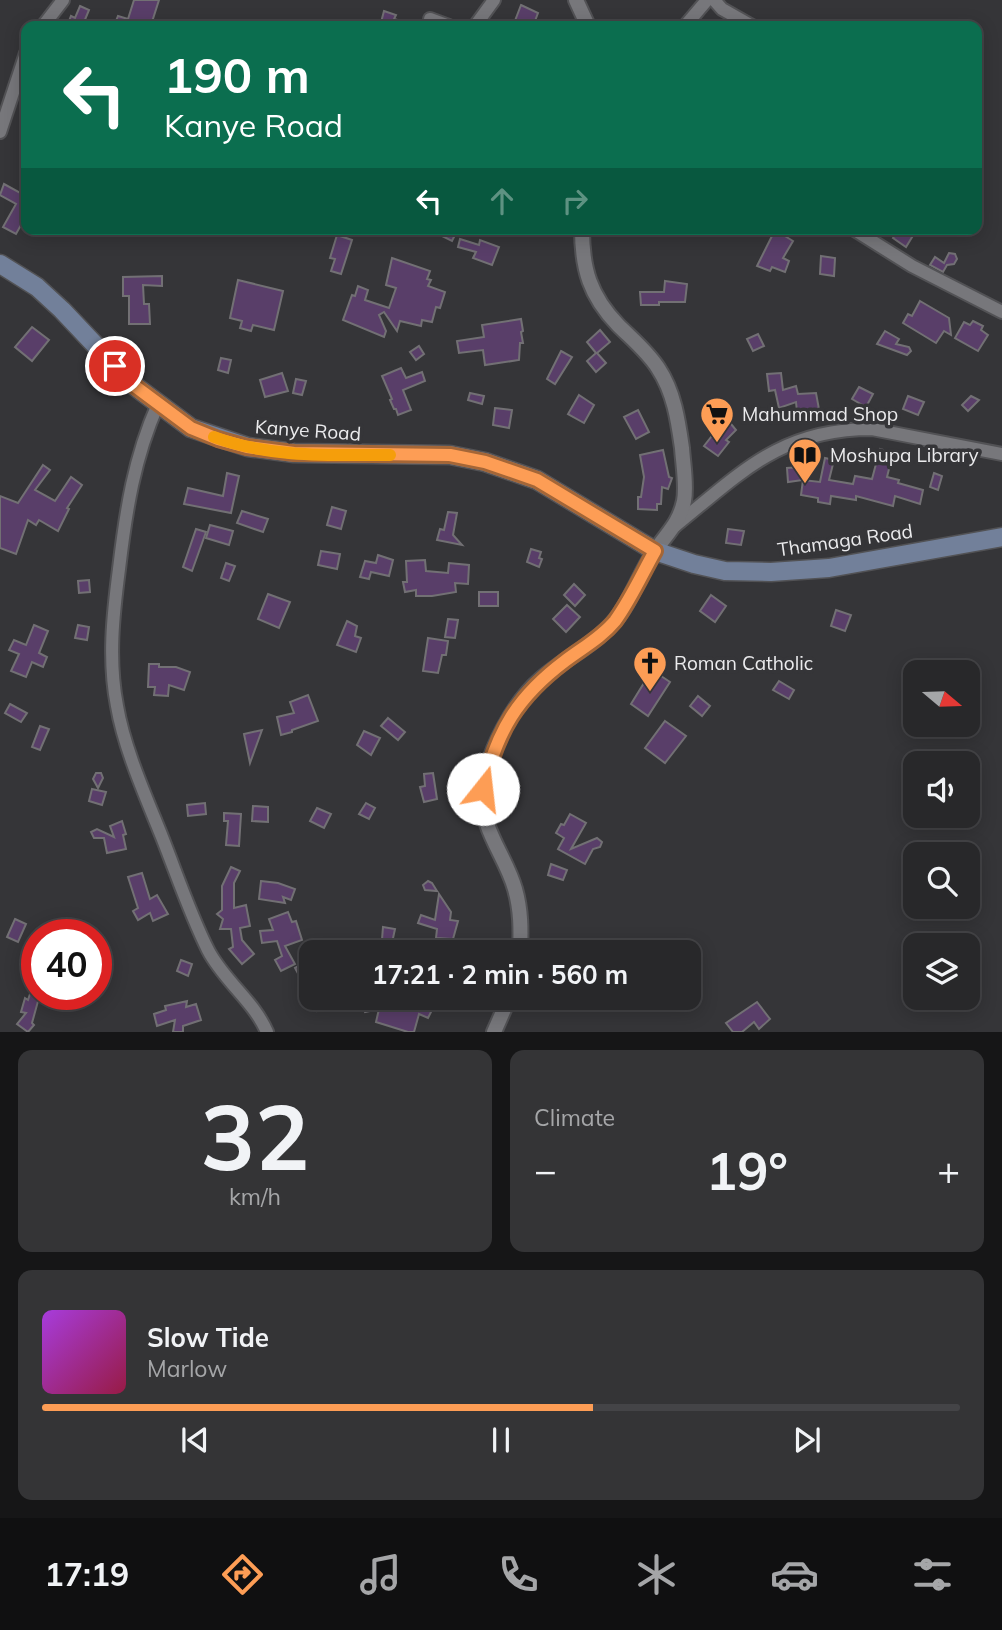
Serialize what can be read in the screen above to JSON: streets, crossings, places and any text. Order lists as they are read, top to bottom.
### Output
{
  "streets": {
    "main road": ["Kanye Road", "Thamaga Road"]
  },
  "crossings": [
    ["Kanye Road", "Thamaga Road"]
  ],
  "places": {
    "supermarket": ["Mahummad Shop"],
    "library": ["Moshupa Library"],
    "church": ["Roman Catholic"]
  },
  "north": "right",
  "page": {
    "turn": ["190 m", "Kanye Road"],
    "limit": "40",
    "trip": "17:21 · 2 min · 560 m",
    "tile": [
      ["32", "km/h"],
      "Climate"
    ],
    "heat": ["−", "19°", "+"],
    "song": ["Slow Tide", "Marlow"],
    "tabs": "17:19"
  }
}
